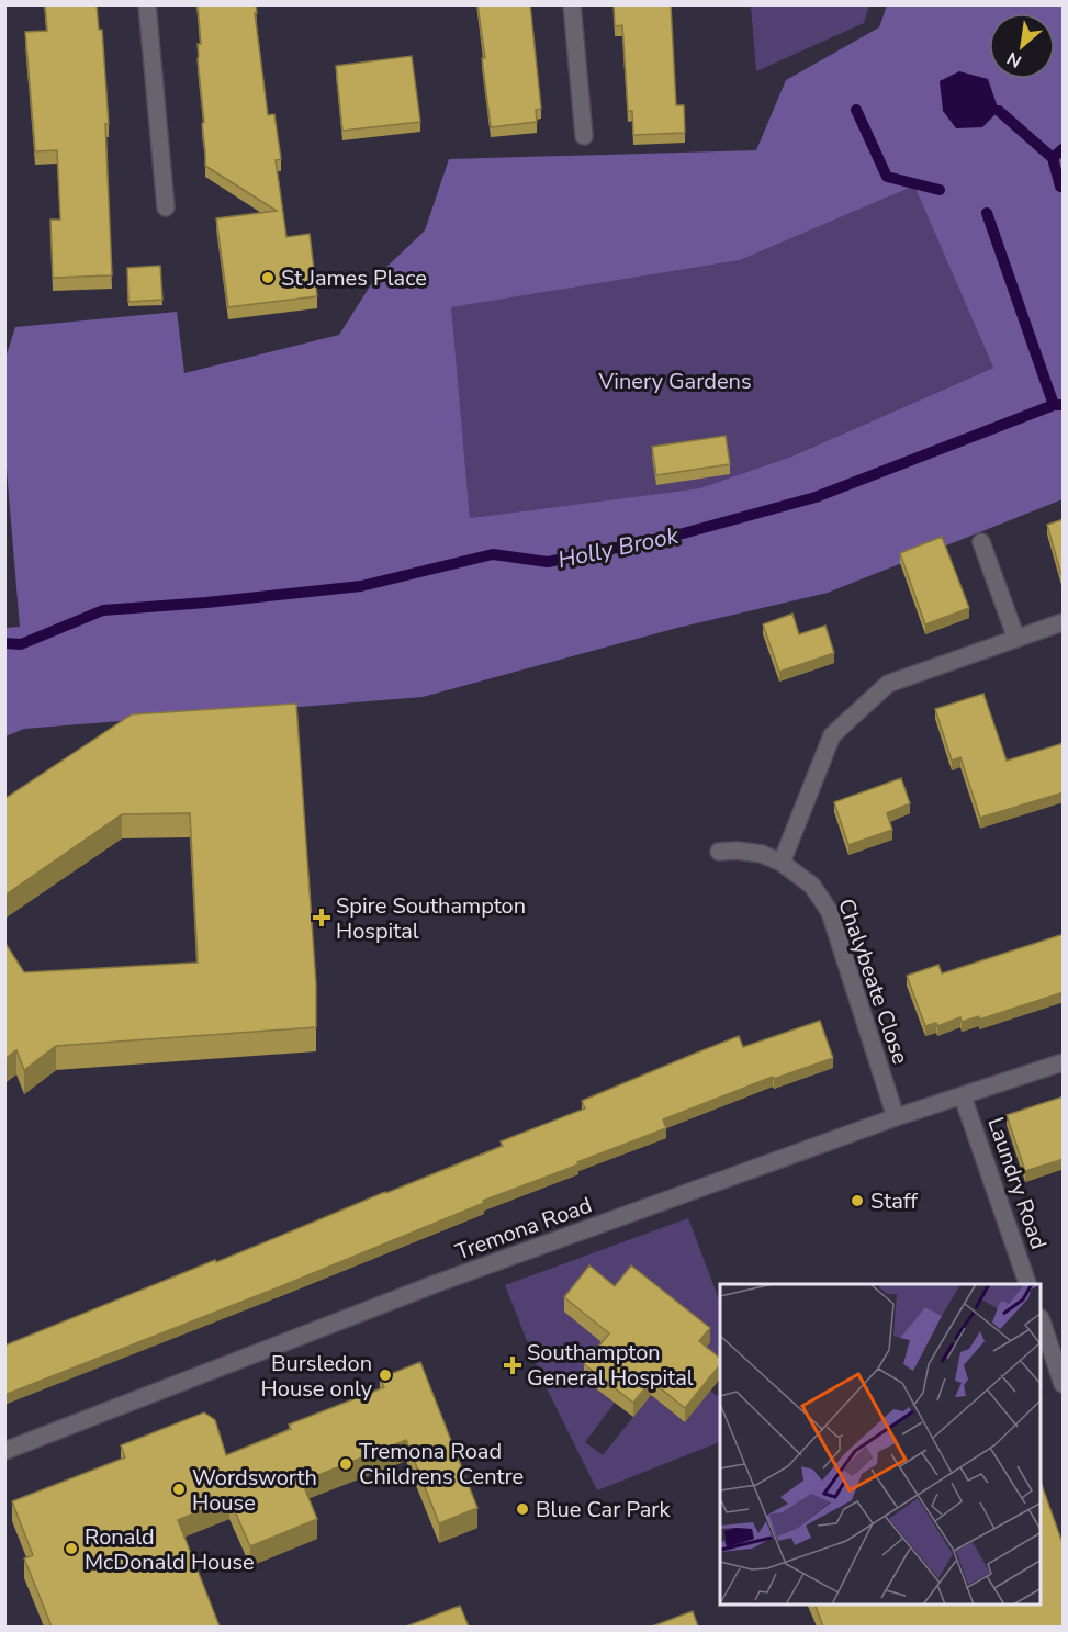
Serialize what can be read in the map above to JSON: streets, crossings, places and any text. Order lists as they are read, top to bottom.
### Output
{
  "streets": {
    "street": ["Chalybeate Close", "Laundry Road", "Tremona Road"]
  },
  "crossings": [
    ["Chalybeate Close", "Tremona Road"],
    ["Laundry Road", "Tremona Road"]
  ],
  "water": ["Holly Brook"],
  "parks": ["Vinery Gardens"],
  "places": {
    "other": [
      "St James Place",
      "Staff",
      "Bursledon House only",
      "Tremona Road Childrens Centre",
      "Wordsworth House",
      "Blue Car Park",
      "Ronald McDonald House"
    ],
    "health": ["Spire Southampton Hospital", "Southampton General Hospital"]
  },
  "north": "bottom left"
}
